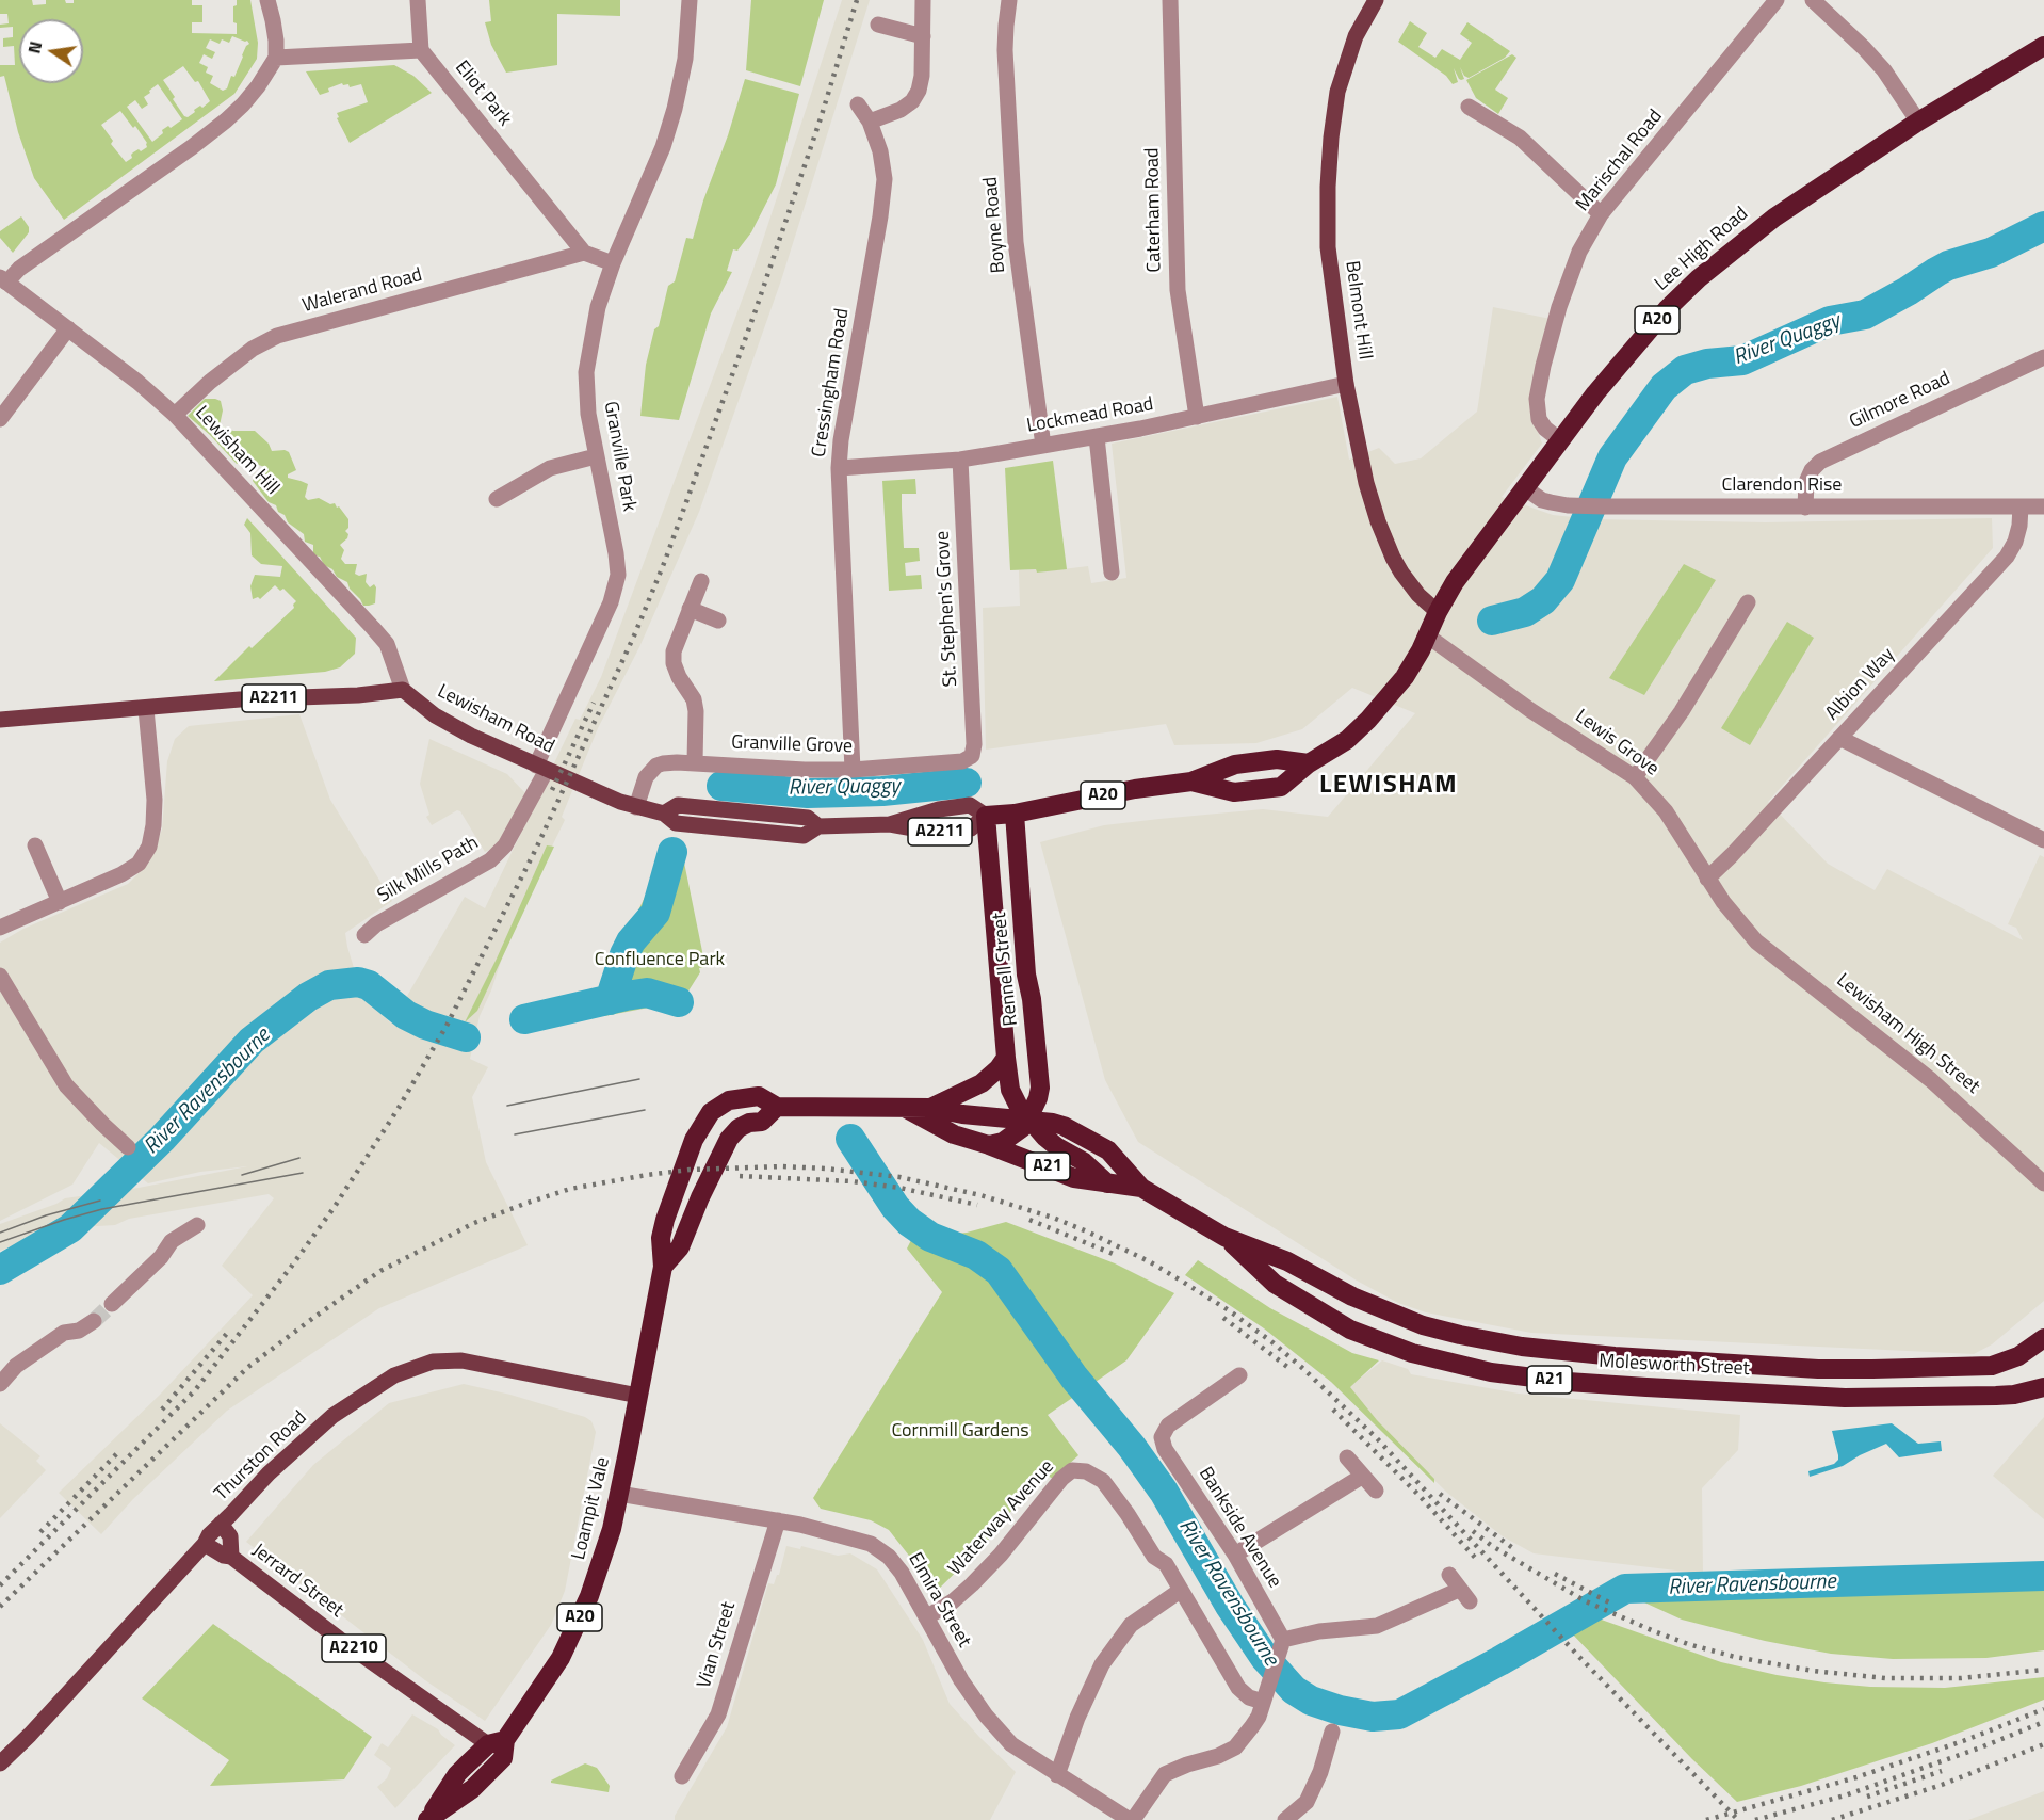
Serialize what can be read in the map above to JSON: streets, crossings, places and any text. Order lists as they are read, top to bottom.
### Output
{
  "streets": {
    "highway": [
      "Lee High Road",
      "A20",
      "Rennell Street",
      "A21",
      "Molesworth Street",
      "Loampit Vale"
    ],
    "main road": [
      "Belmont Hill",
      "A2211",
      "Lewisham Road",
      "Thurston Road",
      "Jerrard Street",
      "A2210"
    ],
    "street": [
      "Eliot Park",
      "Marischal Road",
      "Caterham Road",
      "Boyne Road",
      "Walerand Road",
      "Cressingham Road",
      "Gilmore Road",
      "Lockmead Road",
      "Lewisham Hill",
      "Granville Park",
      "Clarendon Rise",
      "St. Stephen's Grove",
      "Albion Way",
      "Lewis Grove",
      "Granville Grove",
      "Silk Mills Path",
      "Lewisham High Street",
      "Waterway Avenue",
      "Bankside Avenue",
      "Elmira Street",
      "Vian Street"
    ]
  },
  "crossings": [
    ["Eliot Park", "Walerand Road"],
    ["Marischal Road", "Lee High Road"],
    ["Caterham Road", "Lockmead Road"],
    ["Boyne Road", "Lockmead Road"],
    ["Lee High Road", "Belmont Hill"],
    ["Lee High Road", "A20"],
    ["Lee High Road", "Clarendon Rise"],
    ["Lee High Road", "Lewis Grove"],
    ["Walerand Road", "Lewisham Hill"],
    ["Belmont Hill", "Lockmead Road"],
    ["A20", "Lewisham Road"],
    ["A20", "Lewis Grove"],
    ["A20", "Rennell Street"],
    ["A20", "A21"],
    ["A20", "Molesworth Street"],
    ["A20", "Loampit Vale"],
    ["Cressingham Road", "Lockmead Road"],
    ["Cressingham Road", "Granville Grove"],
    ["Gilmore Road", "Clarendon Rise"],
    ["Lockmead Road", "St. Stephen's Grove"],
    ["Lewisham Hill", "A2211"],
    ["Lewisham Hill", "Lewisham Road"],
    ["Granville Park", "Lewisham Road"],
    ["Granville Park", "Silk Mills Path"],
    ["Clarendon Rise", "Albion Way"],
    ["St. Stephen's Grove", "Granville Grove"],
    ["Albion Way", "Lewis Grove"],
    ["A2211", "Lewisham Road"],
    ["Lewisham Road", "Granville Grove"],
    ["Lewisham Road", "Silk Mills Path"],
    ["Lewisham Road", "Rennell Street"],
    ["Lewis Grove", "Lewisham High Street"],
    ["Rennell Street", "A21"],
    ["Rennell Street", "Molesworth Street"],
    ["A21", "Molesworth Street"],
    ["Thurston Road", "Loampit Vale"],
    ["Thurston Road", "Jerrard Street"],
    ["Loampit Vale", "Jerrard Street"],
    ["Loampit Vale", "Elmira Street"],
    ["Waterway Avenue", "Elmira Street"],
    ["Elmira Street", "Vian Street"]
  ],
  "districts": ["LEWISHAM"],
  "water": ["River Quaggy", "River Ravensbourne"],
  "parks": ["Confluence Park", "Cornmill Gardens"],
  "north": "left"
}
